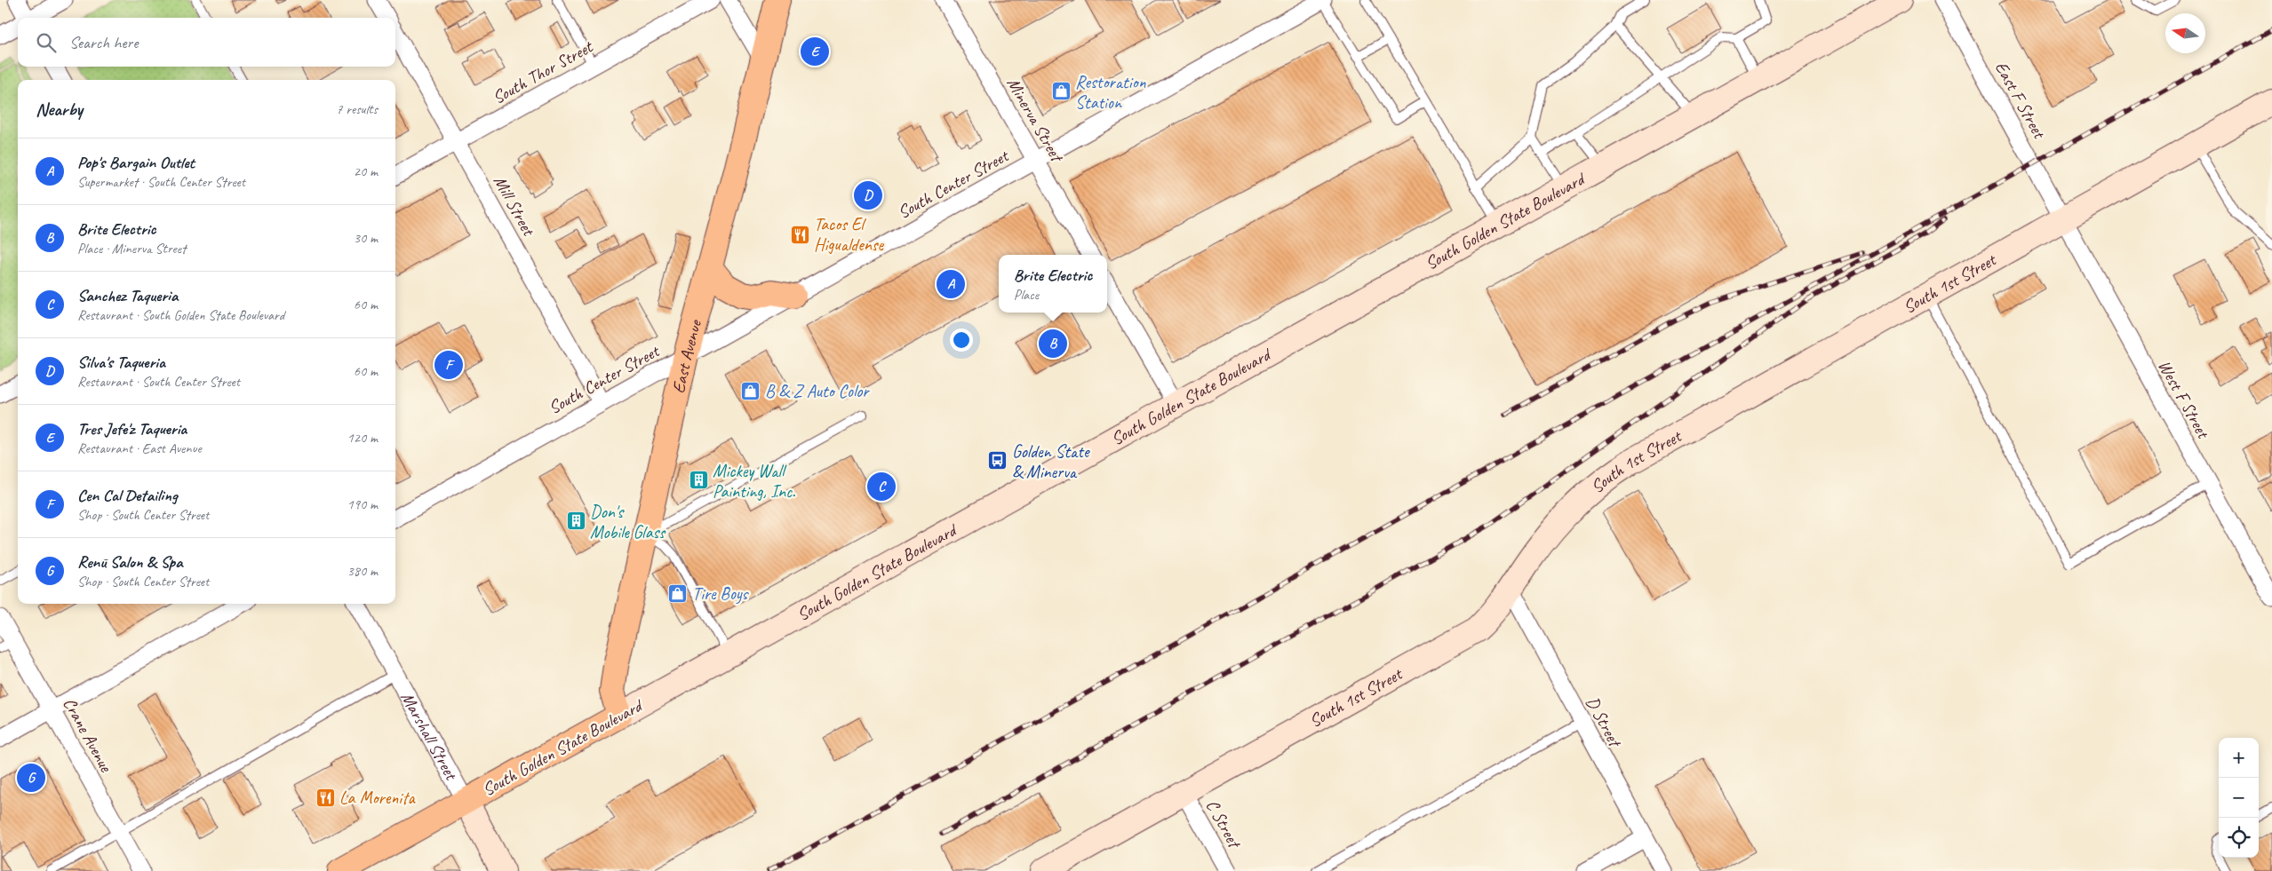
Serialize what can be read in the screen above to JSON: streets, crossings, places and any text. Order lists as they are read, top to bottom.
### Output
{
  "streets": {
    "main road": ["South Golden State Boulevard", "East Avenue"],
    "street": [
      "South Thor Street",
      "East F Street",
      "Minerva Street",
      "South Center Street",
      "Mill Street",
      "South 1st Street",
      "West F Street",
      "D Street",
      "Crane Avenue",
      "Marshall Street",
      "C Street"
    ]
  },
  "crossings": [
    ["South Thor Street", "Mill Street"],
    ["East F Street", "South 1st Street"],
    ["East F Street", "West F Street"],
    ["Minerva Street", "South Center Street"],
    ["South Center Street", "Mill Street"],
    ["South Center Street", "East Avenue"],
    ["South Golden State Boulevard", "East Avenue"],
    ["South Golden State Boulevard", "Marshall Street"],
    ["South 1st Street", "West F Street"],
    ["South 1st Street", "D Street"],
    ["South 1st Street", "C Street"]
  ],
  "places": {
    "shop": ["Restoration Station", "B & Z Auto Color", "Tire Boys"],
    "restaurant": ["Tacos El Higualdense", "La Morenita"],
    "bus stop": ["Golden State & Minerva"],
    "building": ["Mickey Wall Painting, Inc.", "Don's Mobile Glass"]
  },
  "north": "left",
  "page": {
    "search": "Search here",
    "pins": [
      "E",
      "D",
      "A",
      "B",
      "F",
      "C",
      "G"
    ],
    "heading": ["Nearby", "7 results"],
    "list": [
      {
        "mark": "A",
        "name": "Pop's Bargain Outlet",
        "note": "Supermarket · South Center Street",
        "value": "20 m"
      },
      {
        "mark": "B",
        "name": "Brite Electric",
        "note": "Place · Minerva Street",
        "value": "30 m"
      },
      {
        "mark": "C",
        "name": "Sanchez Taqueria",
        "note": "Restaurant · South Golden State Boulevard",
        "value": "60 m"
      },
      {
        "mark": "D",
        "name": "Silva's Taqueria",
        "note": "Restaurant · South Center Street",
        "value": "60 m"
      },
      {
        "mark": "E",
        "name": "Tres Jefe'z Taqueria",
        "note": "Restaurant · East Avenue",
        "value": "120 m"
      },
      {
        "mark": "F",
        "name": "Cen Cal Detailing",
        "note": "Shop · South Center Street",
        "value": "190 m"
      },
      {
        "mark": "G",
        "name": "Renū Salon & Spa",
        "note": "Shop · South Center Street",
        "value": "380 m"
      }
    ],
    "popup": ["Brite Electric", "Place"],
    "map_buttons": ["+", "−"]
  }
}
